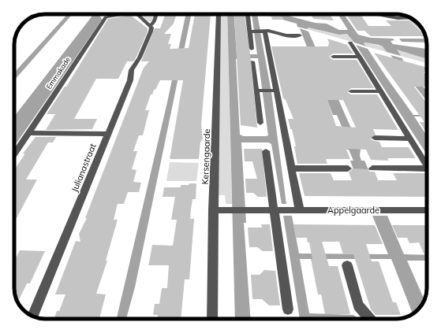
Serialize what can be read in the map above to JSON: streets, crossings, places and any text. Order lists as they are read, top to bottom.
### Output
{
  "streets": {
    "street": [
      "Emmakade",
      "Kersengaarde",
      "Julianastraat",
      "Appelgaarde"
    ]
  },
  "crossings": [
    ["Kersengaarde", "Appelgaarde"]
  ]
}
